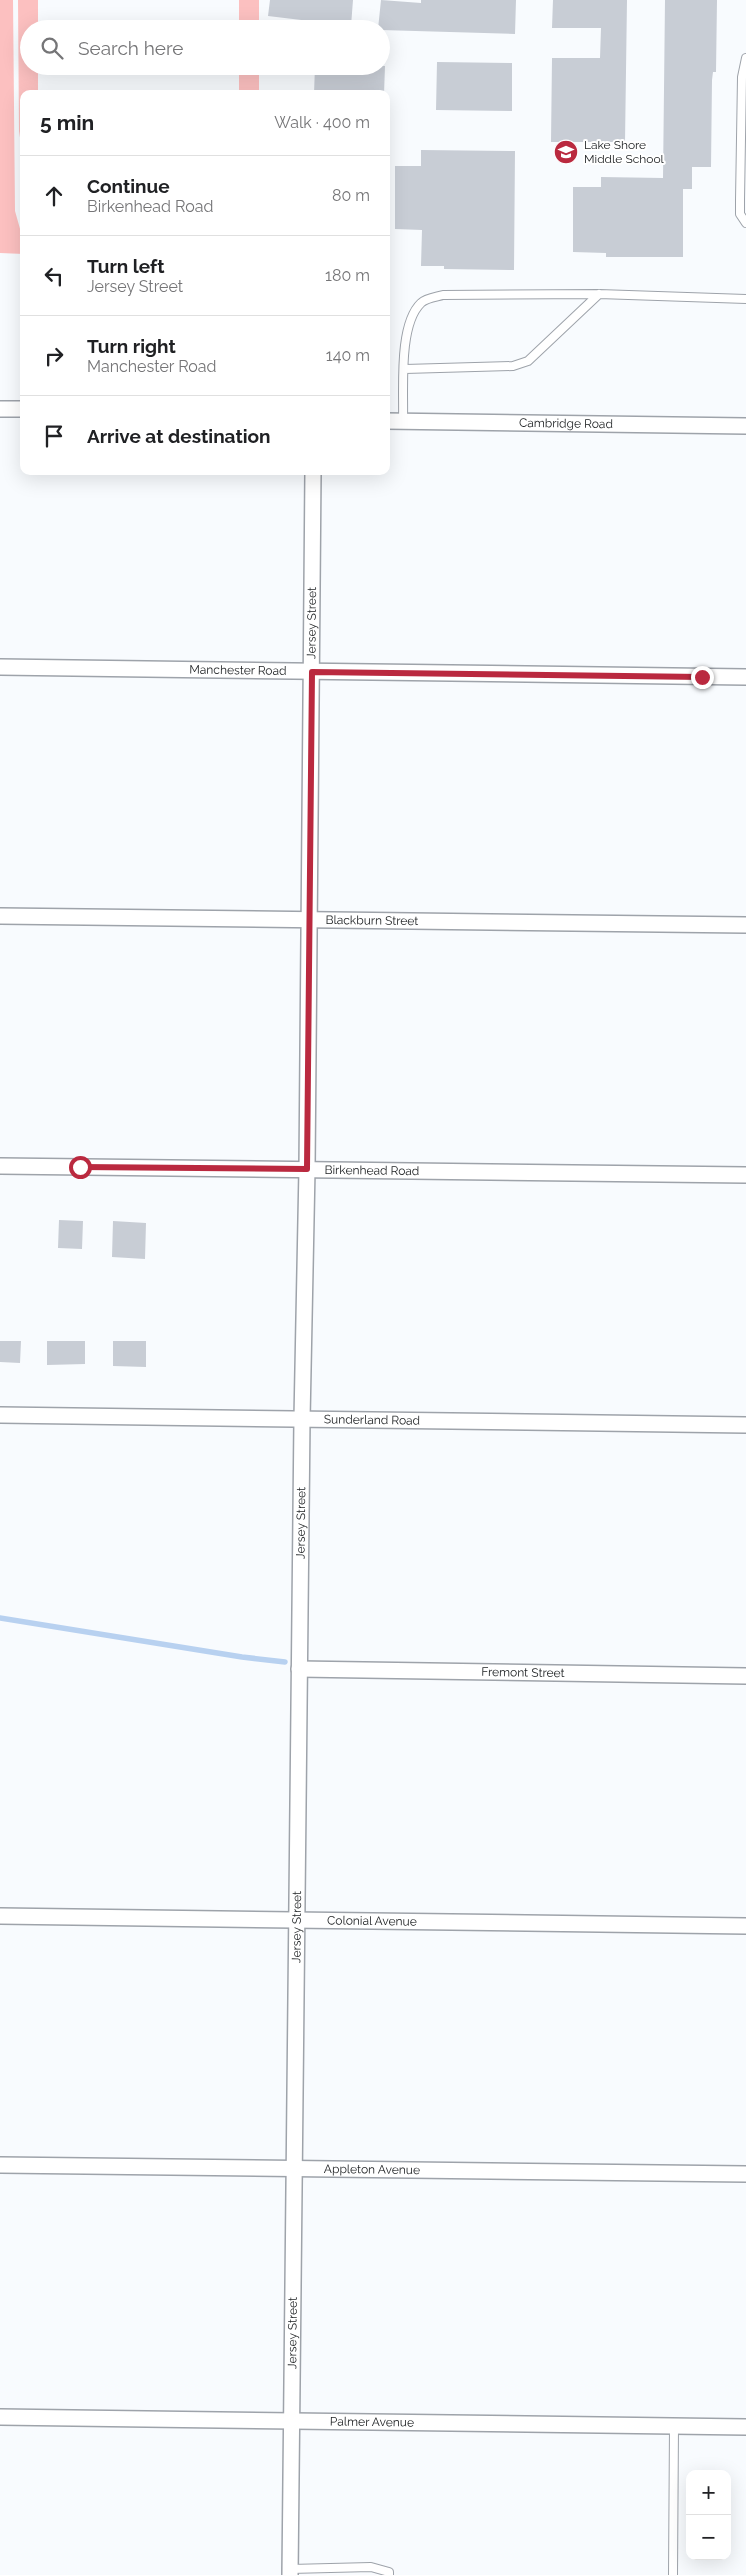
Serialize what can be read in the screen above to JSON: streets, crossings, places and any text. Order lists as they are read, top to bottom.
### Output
{
  "streets": {
    "street": [
      "Cambridge Road",
      "Jersey Street",
      "Manchester Road",
      "Blackburn Street",
      "Birkenhead Road",
      "Sunderland Road",
      "Fremont Street",
      "Colonial Avenue",
      "Appleton Avenue",
      "Palmer Avenue"
    ]
  },
  "crossings": [
    ["Jersey Street", "Manchester Road"],
    ["Jersey Street", "Blackburn Street"],
    ["Jersey Street", "Birkenhead Road"],
    ["Jersey Street", "Sunderland Road"],
    ["Jersey Street", "Fremont Street"],
    ["Jersey Street", "Colonial Avenue"],
    ["Jersey Street", "Appleton Avenue"],
    ["Jersey Street", "Palmer Avenue"]
  ],
  "places": {
    "school or university": ["Lake Shore Middle School"]
  },
  "page": {
    "search": "Search here",
    "heading": ["5 min", "Walk · 400 m"],
    "list": [
      ["Continue", "Birkenhead Road", "80 m"],
      ["Turn left", "Jersey Street", "180 m"],
      ["Turn right", "Manchester Road", "140 m"],
      "Arrive at destination"
    ],
    "map_buttons": ["+", "−"]
  }
}
